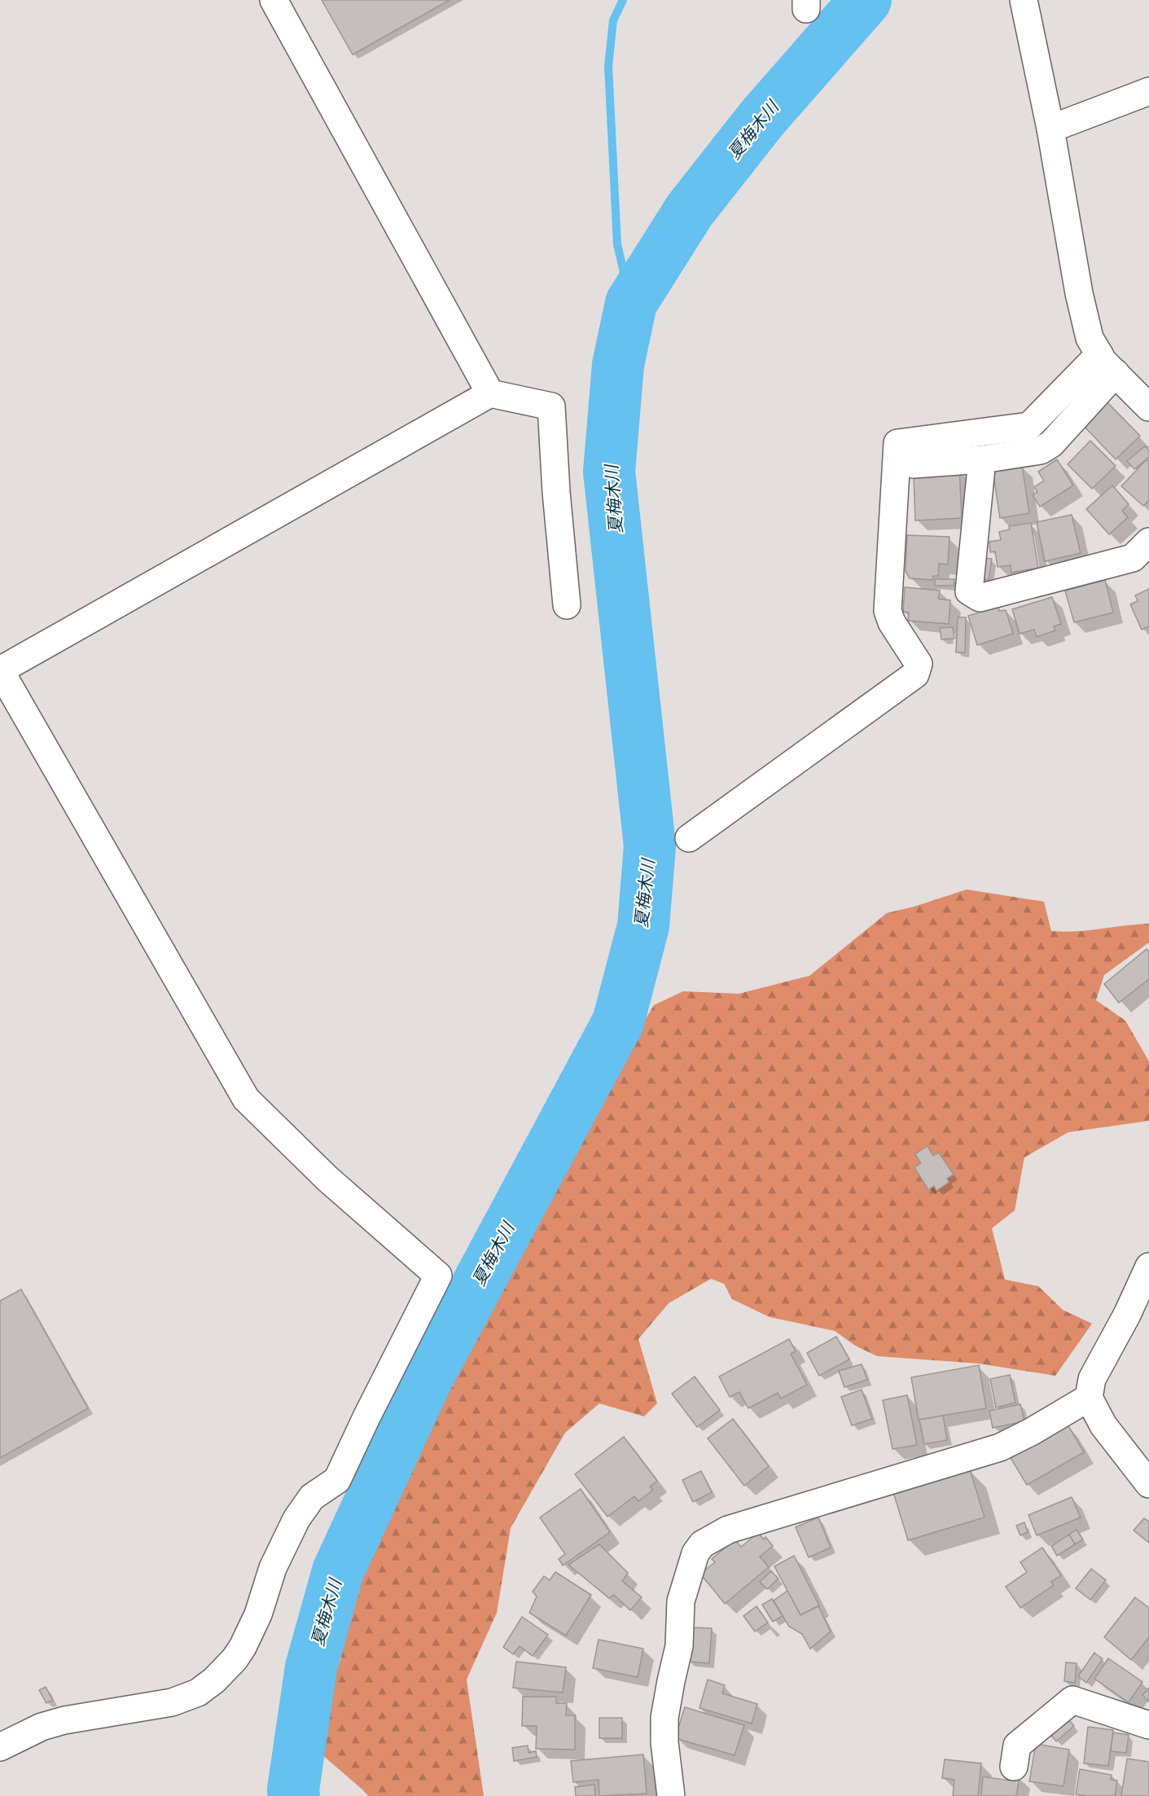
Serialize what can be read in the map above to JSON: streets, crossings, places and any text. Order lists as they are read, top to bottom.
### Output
{
  "water": ["夏梅木川"]
}
